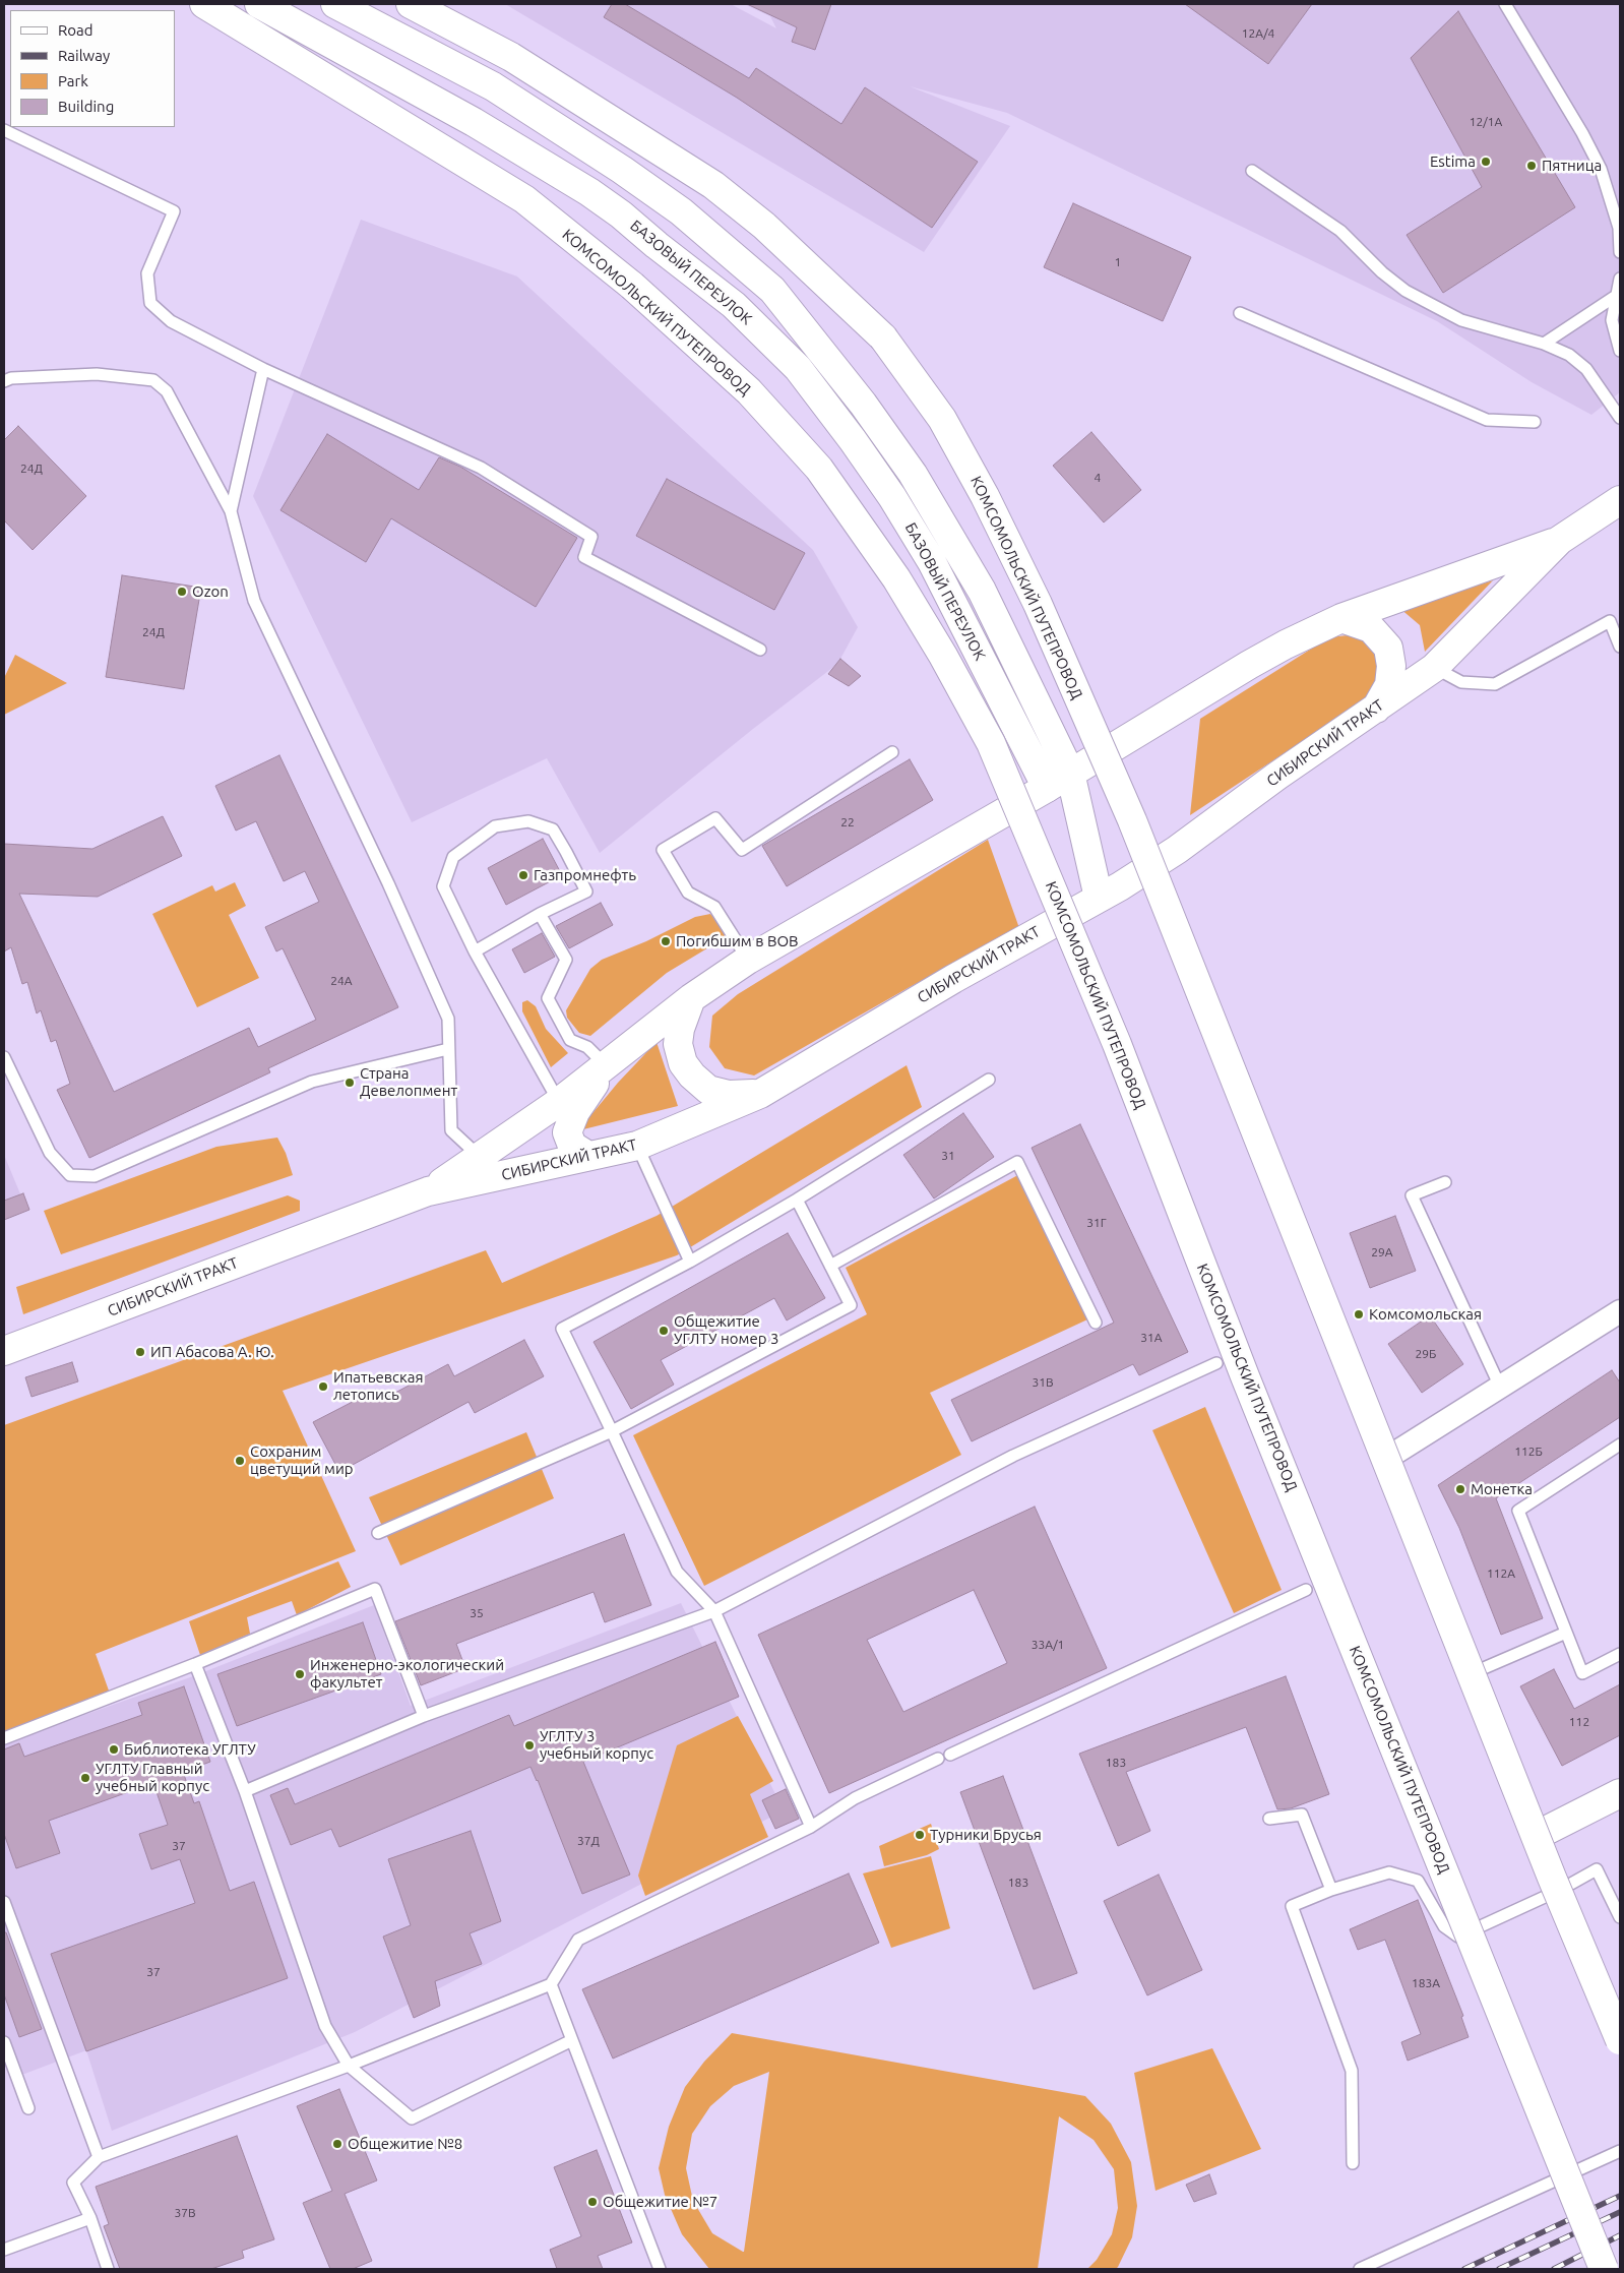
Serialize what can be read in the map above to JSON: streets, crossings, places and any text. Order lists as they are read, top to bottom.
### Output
{
  "streets": {
    "main road": ["БАЗОВЫЙ ПЕРЕУЛОК", "КОМСОМОЛЬСКИЙ ПУТЕПРОВОД", "СИБИРСКИЙ ТРАКТ"]
  },
  "crossings": [
    ["БАЗОВЫЙ ПЕРЕУЛОК", "СИБИРСКИЙ ТРАКТ"]
  ],
  "places": [
    "Estima",
    "Пятница",
    "Ozon",
    "Газпромнефть",
    "Погибшим в ВОВ",
    "Страна Девелопмент",
    "Комсомольская",
    "Общежитие УГЛТУ номер 3",
    "ИП Абасова А. Ю.",
    "Ипатьевская летопись",
    "Сохраним цветущий мир",
    "Монетка",
    "Инженерно-экологический факультет",
    "УГЛТУ 3 учебный корпус",
    "Библиотека УГЛТУ",
    "УГЛТУ Главный учебный корпус",
    "Турники Брусья",
    "Общежитие №8",
    "Общежитие №7"
  ],
  "house_numbers": [
    "12А/4",
    "12/1А",
    "1",
    "24Д",
    "4",
    "24Д",
    "22",
    "24А",
    "31",
    "31Г",
    "29А",
    "31А",
    "29Б",
    "31В",
    "112Б",
    "112А",
    "35",
    "33А/1",
    "112",
    "183",
    "37Д",
    "37",
    "183",
    "37",
    "183А",
    "37В"
  ],
  "legend": [
    "Road",
    "Railway",
    "Park",
    "Building"
  ]
}
